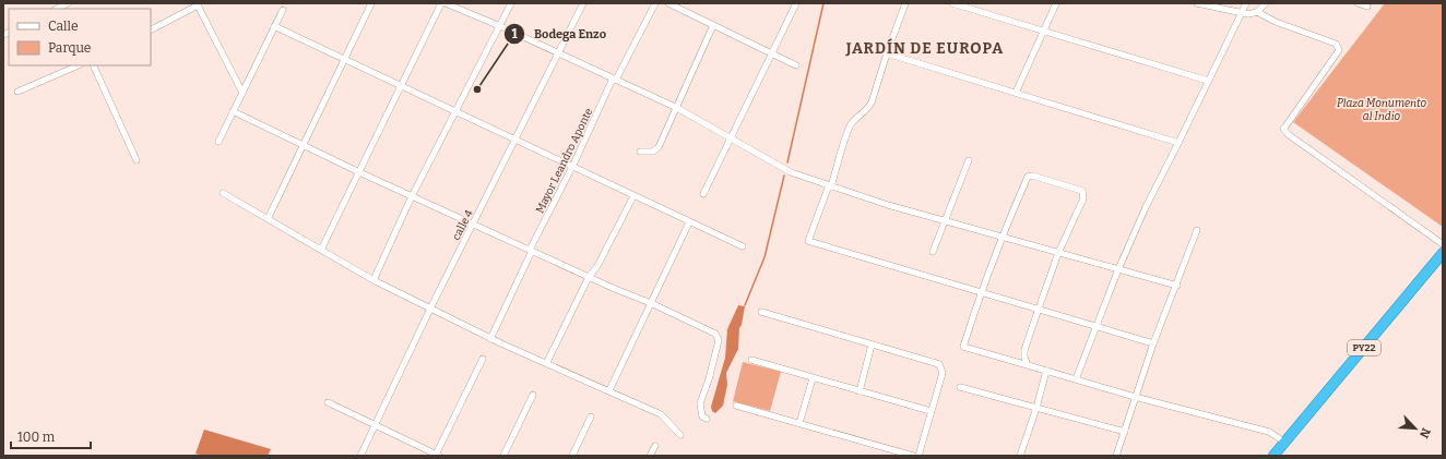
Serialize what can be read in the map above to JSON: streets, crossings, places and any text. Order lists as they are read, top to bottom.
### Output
{
  "streets": {
    "highway": ["PY22"],
    "street": ["Mayor Leandro Aponte", "calle 4"]
  },
  "districts": ["JARDÍN DE EUROPA"],
  "parks": ["Plaza Monumento al Indio"],
  "places": ["Bodega Enzo"],
  "legend": ["Calle", "Parque"],
  "scale_bar": "100 m",
  "north": "bottom right"
}
